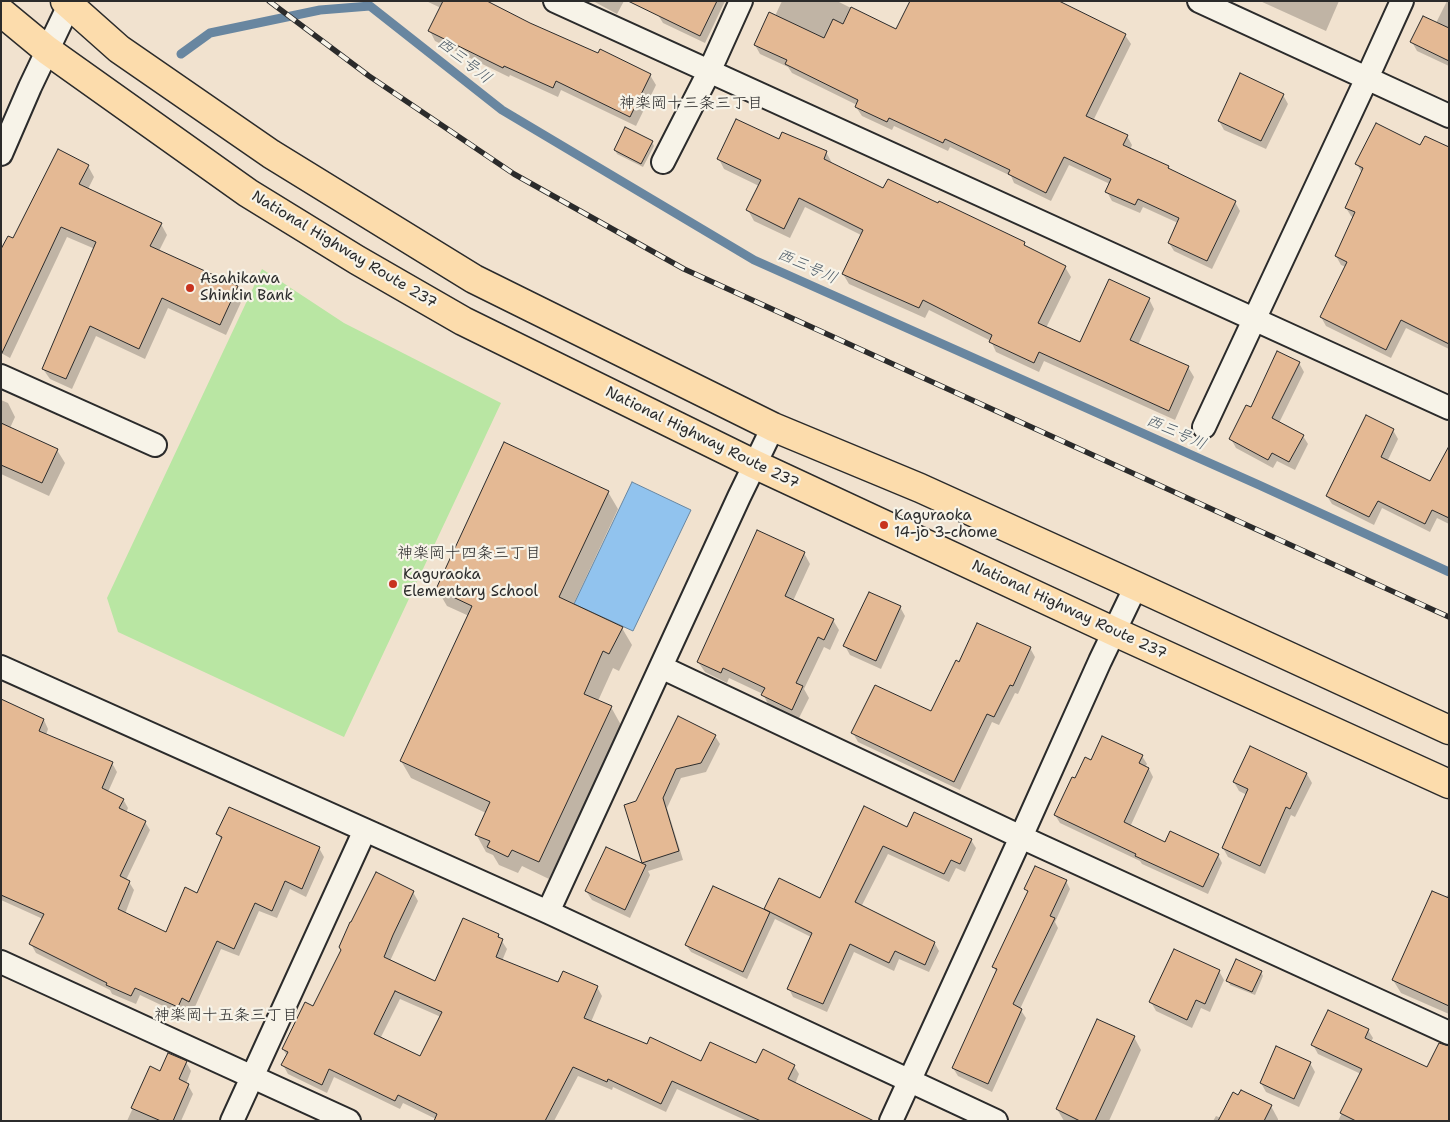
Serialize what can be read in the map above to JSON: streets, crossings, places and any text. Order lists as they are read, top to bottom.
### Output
{
  "streets": {
    "highway": ["National Highway Route 237"]
  },
  "districts": ["神楽岡十三条三丁目", "神楽岡十四条三丁目", "神楽岡十五条三丁目"],
  "water": ["西三号川"],
  "places": ["Asahikawa Shinkin Bank", "Kaguraoka 14-jo 3-chome", "Kaguraoka Elementary School"]
}
